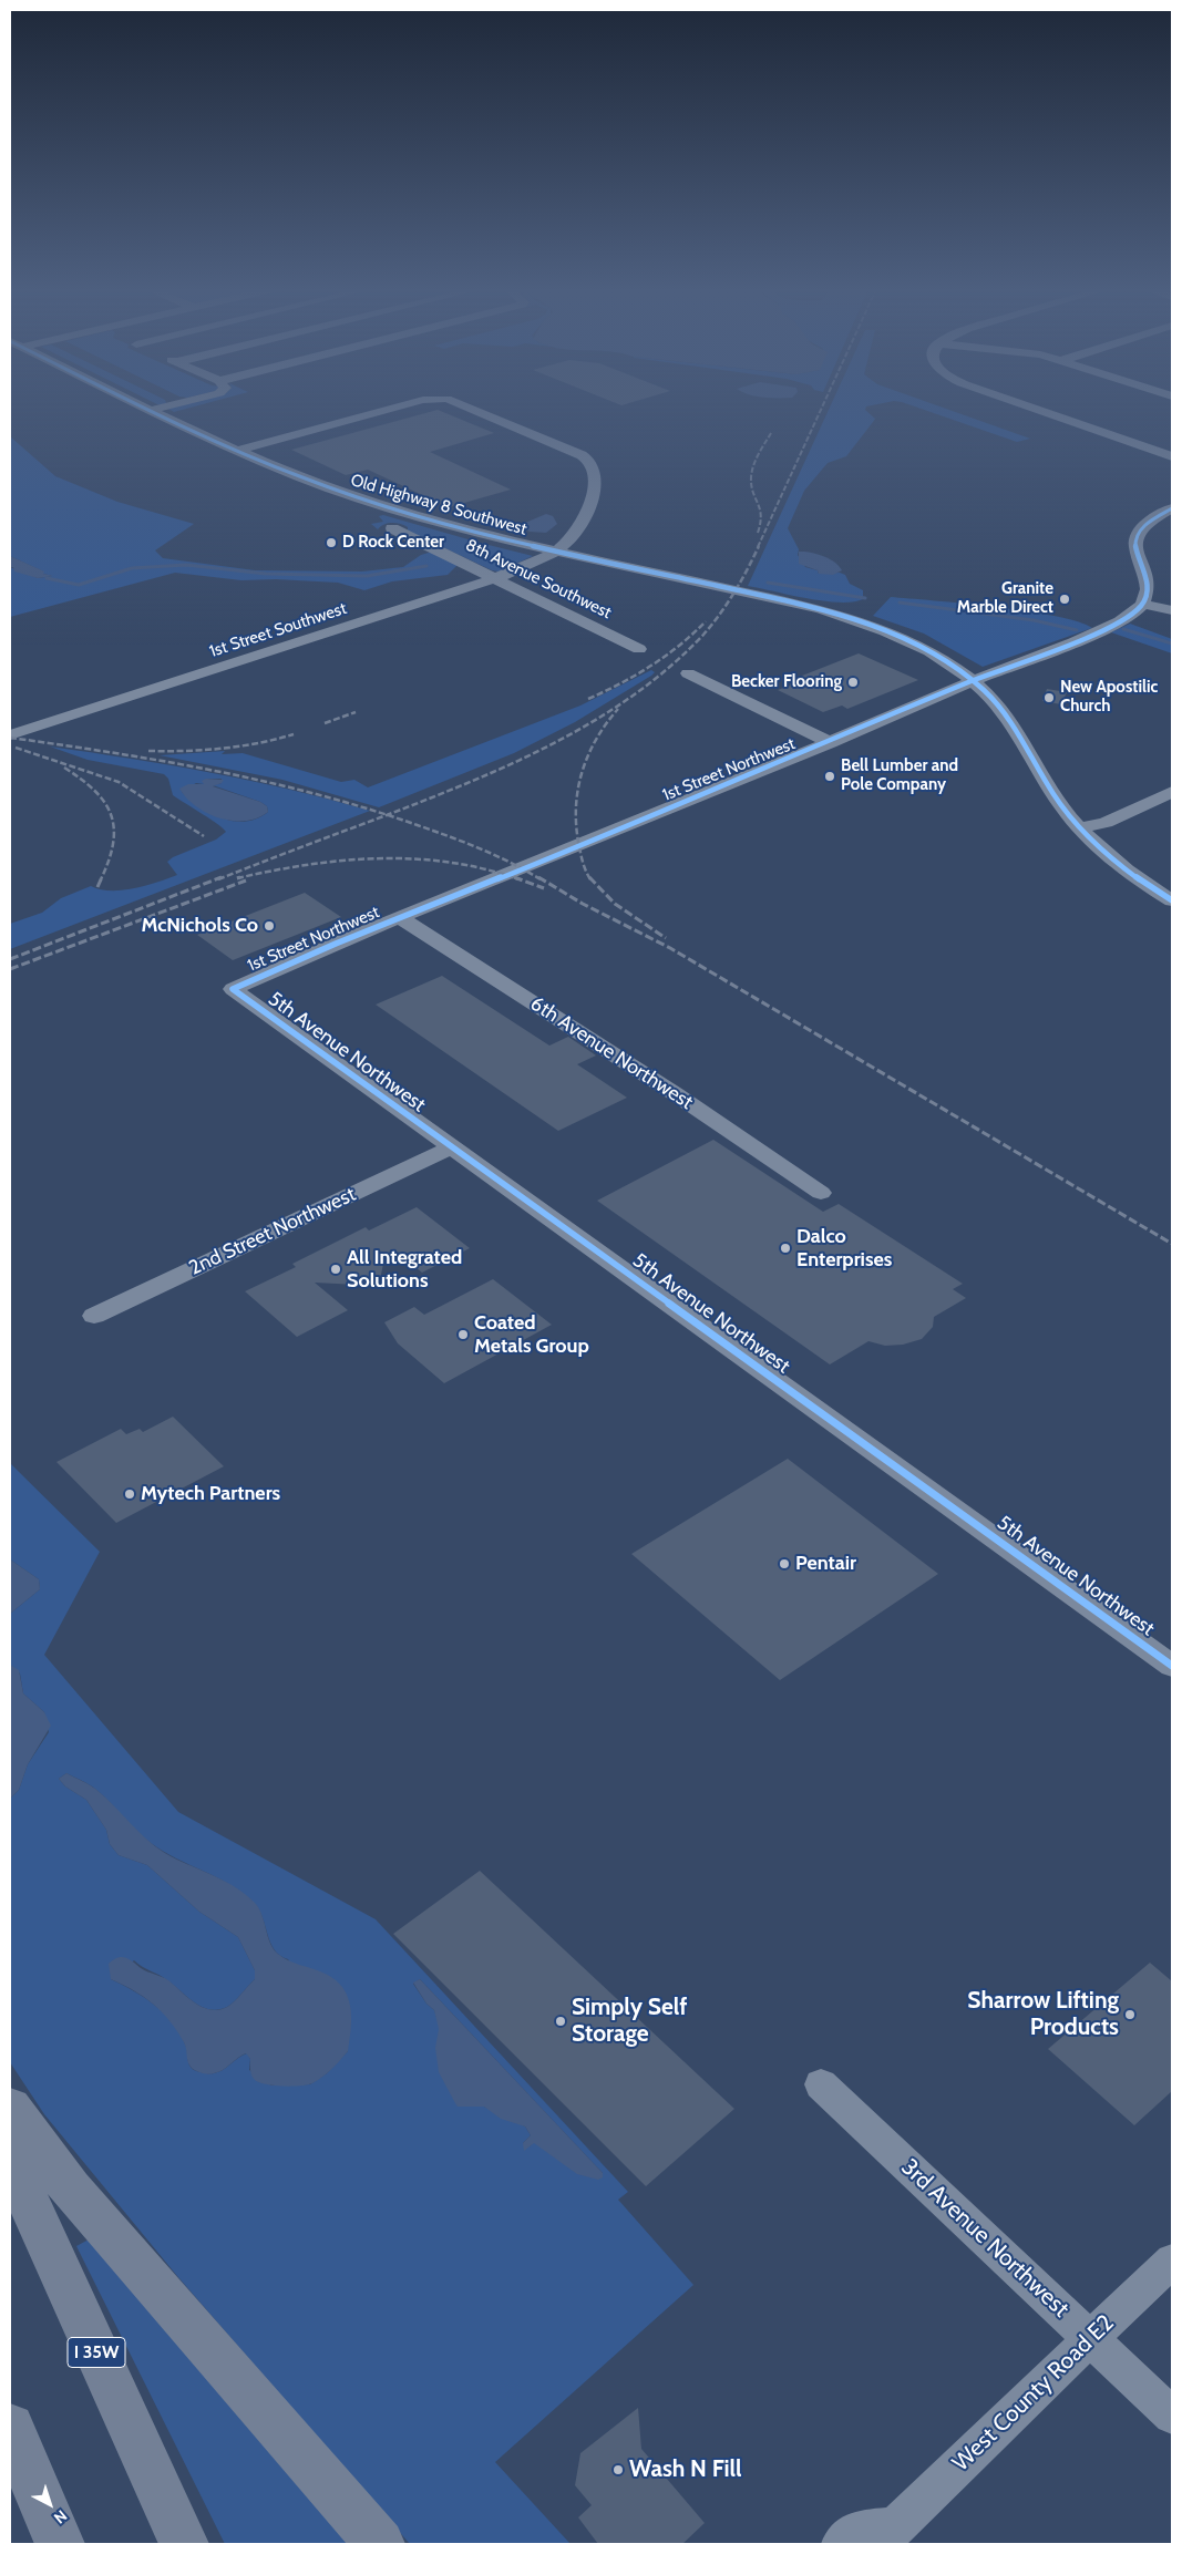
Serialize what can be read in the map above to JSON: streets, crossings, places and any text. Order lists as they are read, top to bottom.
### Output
{
  "streets": {
    "highway": ["I 35W"],
    "street": [
      "Old Highway 8 Southwest",
      "8th Avenue Southwest",
      "1st Street Southwest",
      "1st Street Northwest",
      "5th Avenue Northwest",
      "6th Avenue Northwest",
      "2nd Street Northwest",
      "3rd Avenue Northwest",
      "West County Road E2"
    ]
  },
  "crossings": [
    ["Old Highway 8 Southwest", "1st Street Southwest"],
    ["Old Highway 8 Southwest", "1st Street Northwest"],
    ["8th Avenue Southwest", "1st Street Southwest"],
    ["1st Street Northwest", "5th Avenue Northwest"],
    ["1st Street Northwest", "6th Avenue Northwest"],
    ["5th Avenue Northwest", "2nd Street Northwest"],
    ["3rd Avenue Northwest", "West County Road E2"]
  ],
  "places": [
    "D Rock Center",
    "Granite Marble Direct",
    "Becker Flooring",
    "New Apostilic Church",
    "Bell Lumber and Pole Company",
    "McNichols Co",
    "Dalco Enterprises",
    "All Integrated Solutions",
    "Coated Metals Group",
    "Mytech Partners",
    "Pentair",
    "Sharrow Lifting Products",
    "Simply Self Storage",
    "Wash N Fill"
  ],
  "north": "bottom right"
}
